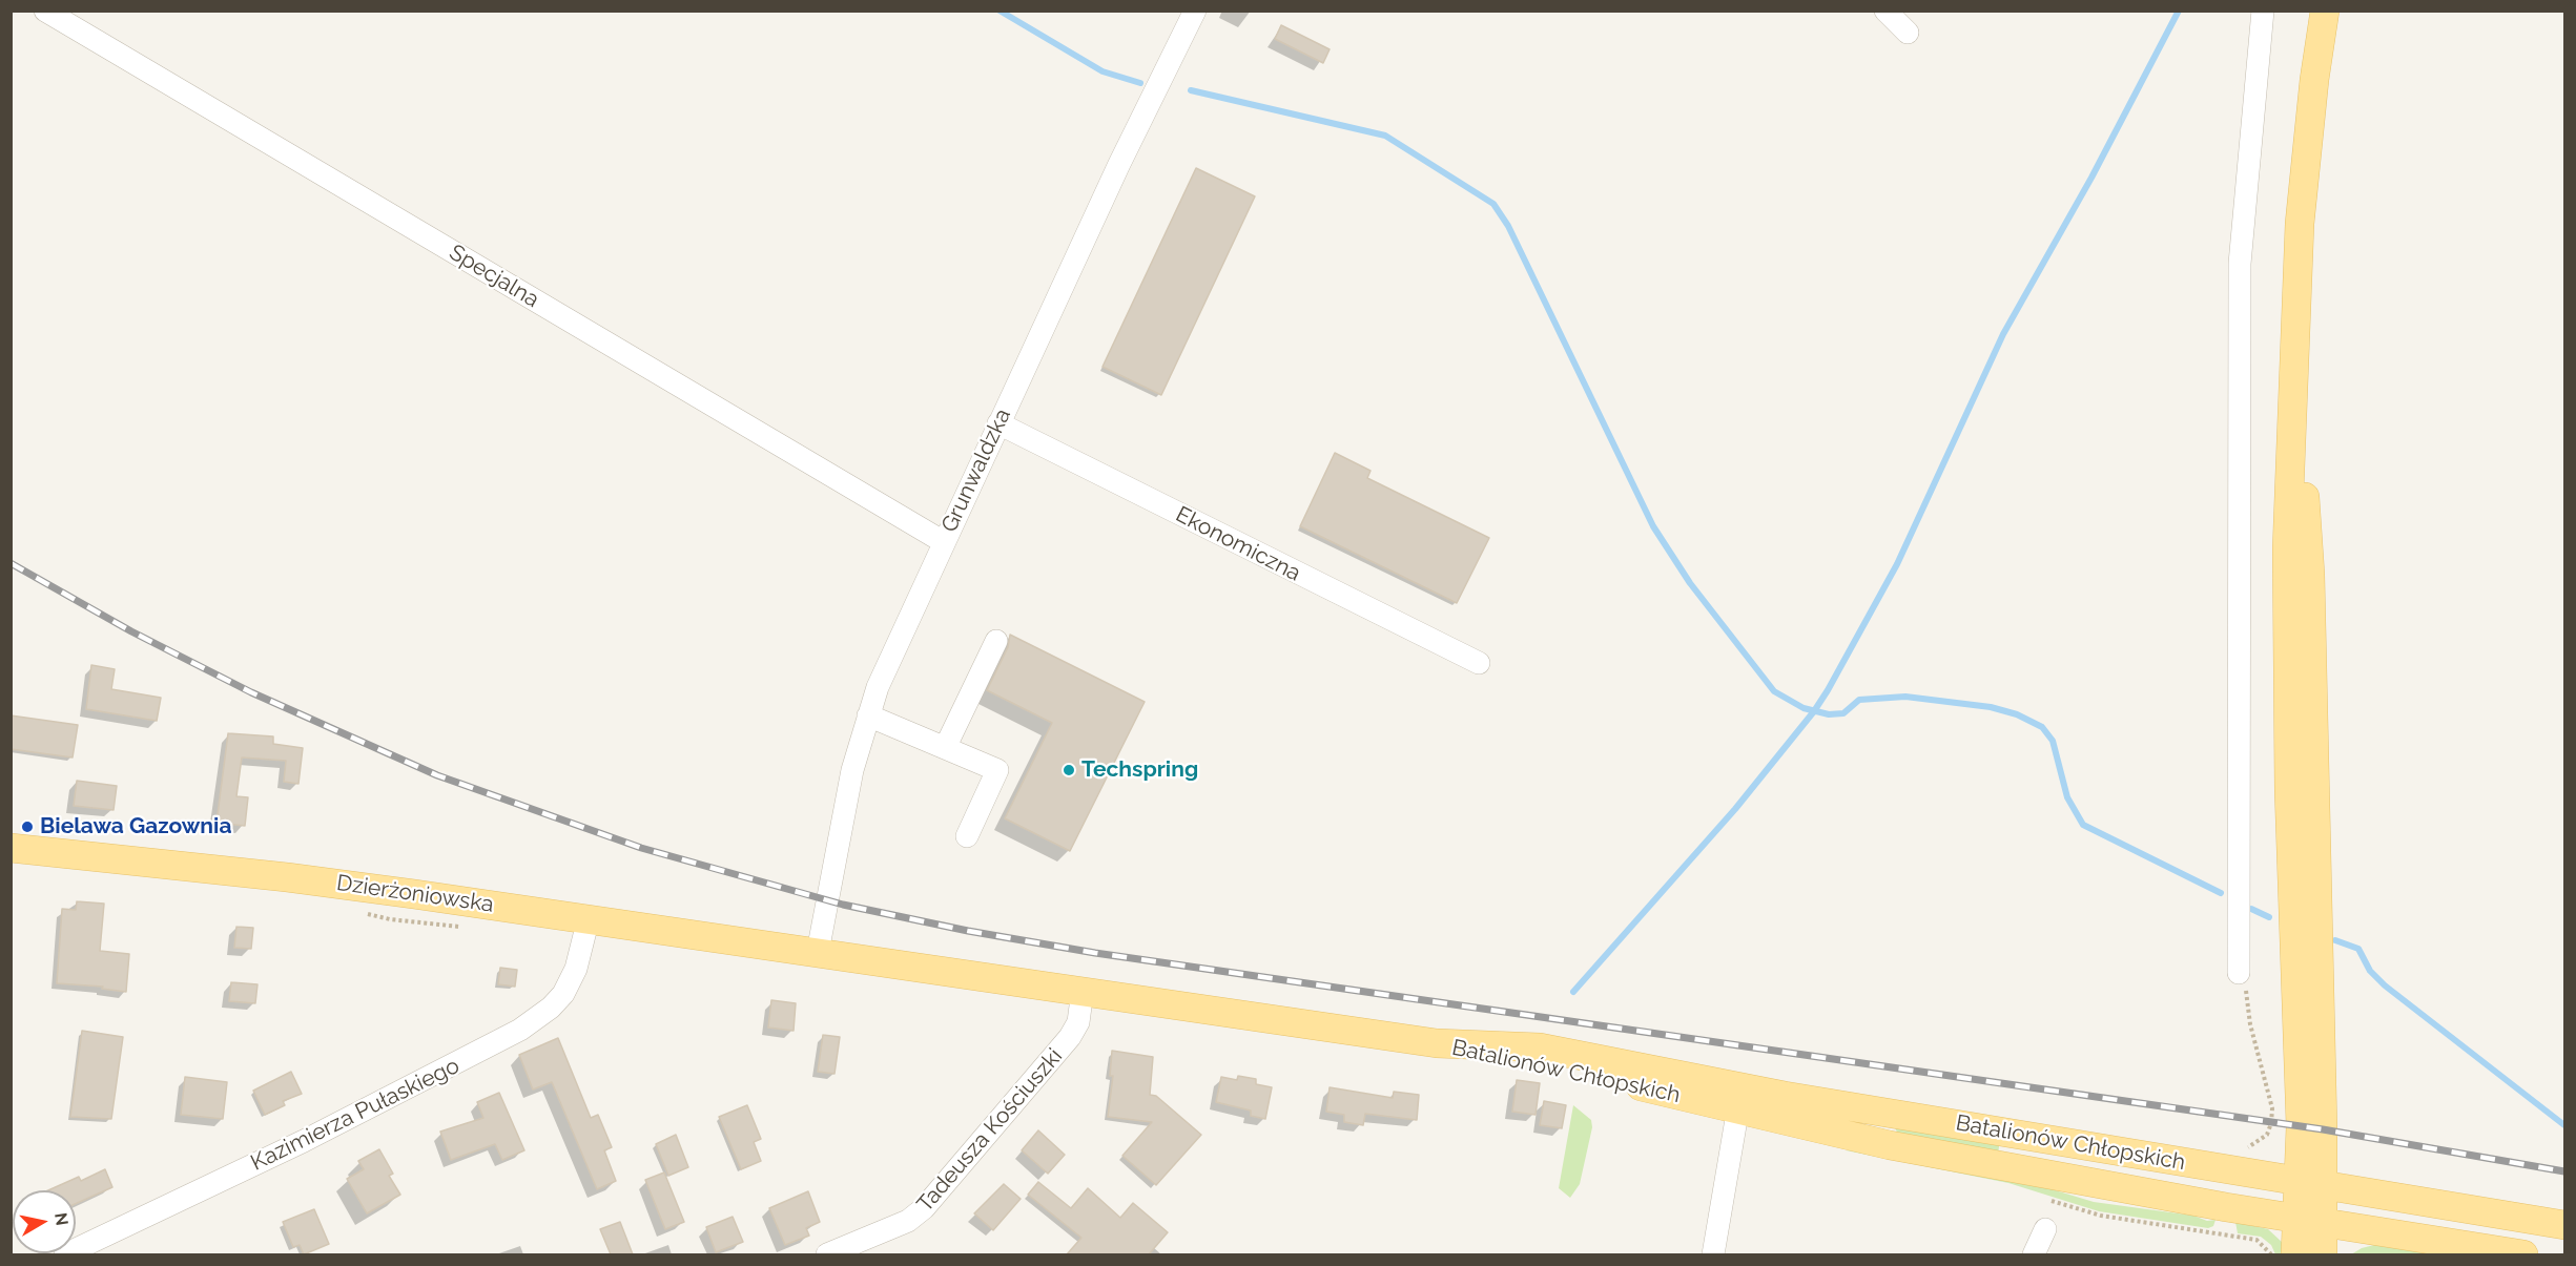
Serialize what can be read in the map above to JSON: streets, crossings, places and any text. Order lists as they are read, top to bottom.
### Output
{
  "streets": {
    "main road": ["Dzierżoniowska", "Batalionów Chłopskich"],
    "street": [
      "Specjalna",
      "Grunwaldzka",
      "Ekonomiczna",
      "Kazimierza Pułaskiego",
      "Tadeusza Kościuszki"
    ]
  },
  "crossings": [
    ["Specjalna", "Grunwaldzka"],
    ["Grunwaldzka", "Ekonomiczna"],
    ["Grunwaldzka", "Dzierżoniowska"],
    ["Dzierżoniowska", "Batalionów Chłopskich"],
    ["Dzierżoniowska", "Kazimierza Pułaskiego"],
    ["Dzierżoniowska", "Tadeusza Kościuszki"],
    ["Batalionów Chłopskich", "Tadeusza Kościuszki"]
  ],
  "places": ["Techspring", "Bielawa Gazownia"],
  "north": "right"
}
